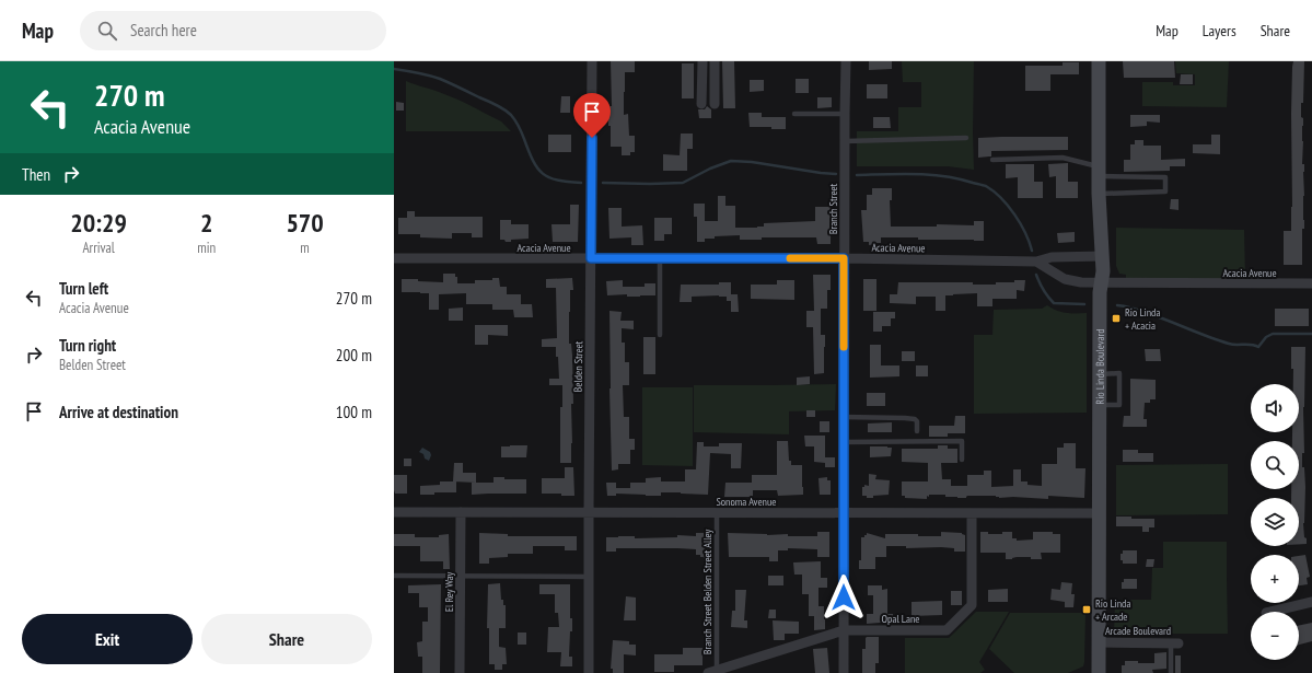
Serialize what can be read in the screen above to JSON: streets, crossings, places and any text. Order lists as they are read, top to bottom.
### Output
{
  "streets": {
    "main road": ["Rio Linda Boulevard"],
    "street": [
      "Branch Street",
      "Acacia Avenue",
      "Belden Street",
      "Sonoma Avenue",
      "El Rey Way",
      "Opal Lane",
      "Arcade Boulevard"
    ],
    "lane": ["Branch Street Belden Street Alley"]
  },
  "crossings": [
    ["Branch Street", "Acacia Avenue"],
    ["Branch Street", "Sonoma Avenue"],
    ["Branch Street", "Opal Lane"],
    ["Acacia Avenue", "Belden Street"],
    ["Acacia Avenue", "Rio Linda Boulevard"],
    ["Belden Street", "Sonoma Avenue"],
    ["Rio Linda Boulevard", "Sonoma Avenue"],
    ["Rio Linda Boulevard", "Arcade Boulevard"],
    ["Sonoma Avenue", "El Rey Way"],
    ["Sonoma Avenue", "Branch Street Belden Street Alley"],
    ["Sonoma Avenue", "Opal Lane"],
    ["Branch Street Belden Street Alley", "Opal Lane"]
  ],
  "places": {
    "transit": ["Rio Linda + Acacia", "Rio Linda + Arcade"]
  },
  "page": {
    "header": "Map",
    "search": "Search here",
    "nav": ["Map", "Layers", "Share"],
    "turn": ["270 m", "Acacia Avenue"],
    "then": "Then",
    "eta": [
      "20:29",
      "Arrival",
      "2",
      "min",
      "570",
      "m"
    ],
    "list": [
      {
        "name": "Turn left",
        "note": "Acacia Avenue",
        "value": "270 m"
      },
      {
        "name": "Turn right",
        "note": "Belden Street",
        "value": "200 m"
      },
      {
        "name": "Arrive at destination",
        "value": "100 m"
      }
    ],
    "map_buttons": ["+", "−"],
    "buttons": ["Exit", "Share"]
  }
}
